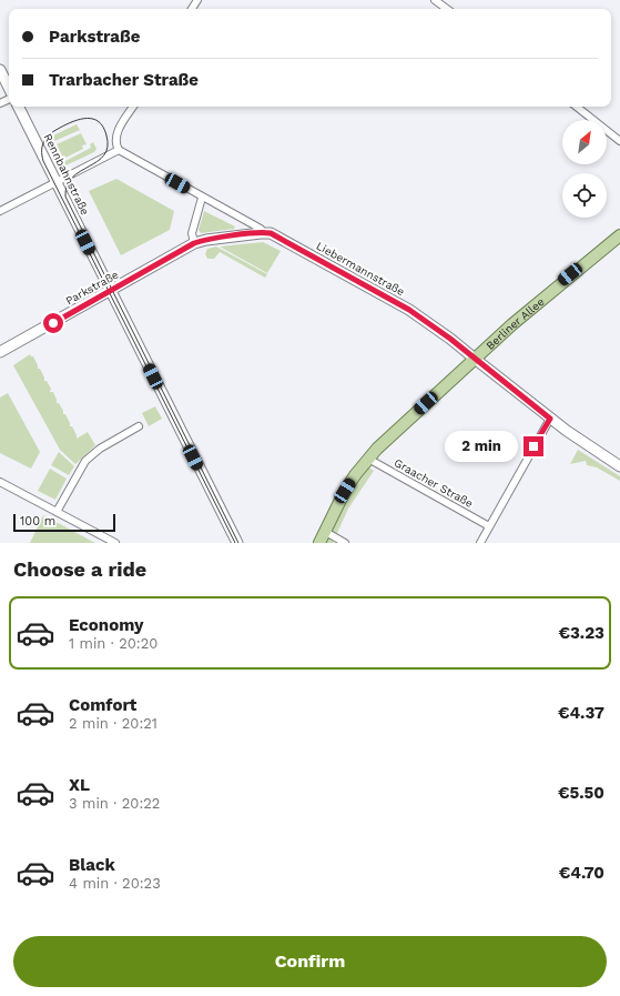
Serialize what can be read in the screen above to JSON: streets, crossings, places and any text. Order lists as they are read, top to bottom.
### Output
{
  "streets": {
    "main road": ["Berliner Allee"],
    "street": [
      "Rennbahnstraße",
      "Liebermannstraße",
      "Parkstraße",
      "Graacher Straße"
    ]
  },
  "crossings": [
    ["Rennbahnstraße", "Parkstraße"],
    ["Liebermannstraße", "Parkstraße"],
    ["Liebermannstraße", "Berliner Allee"],
    ["Berliner Allee", "Graacher Straße"]
  ],
  "scale_bar": "100 m",
  "north": "top right",
  "page": {
    "banner": ["Parkstraße", "Trarbacher Straße"],
    "bubble": "2 min",
    "scale": "100 m",
    "heading": "Choose a ride",
    "list": [
      {
        "name": "Economy",
        "note": "1 min · 20:20",
        "value": "€3.23"
      },
      {
        "name": "Comfort",
        "note": "2 min · 20:21",
        "value": "€4.37"
      },
      {
        "name": "XL",
        "note": "3 min · 20:22",
        "value": "€5.50"
      },
      {
        "name": "Black",
        "note": "4 min · 20:23",
        "value": "€4.70"
      }
    ],
    "buttons": "Confirm"
  }
}
